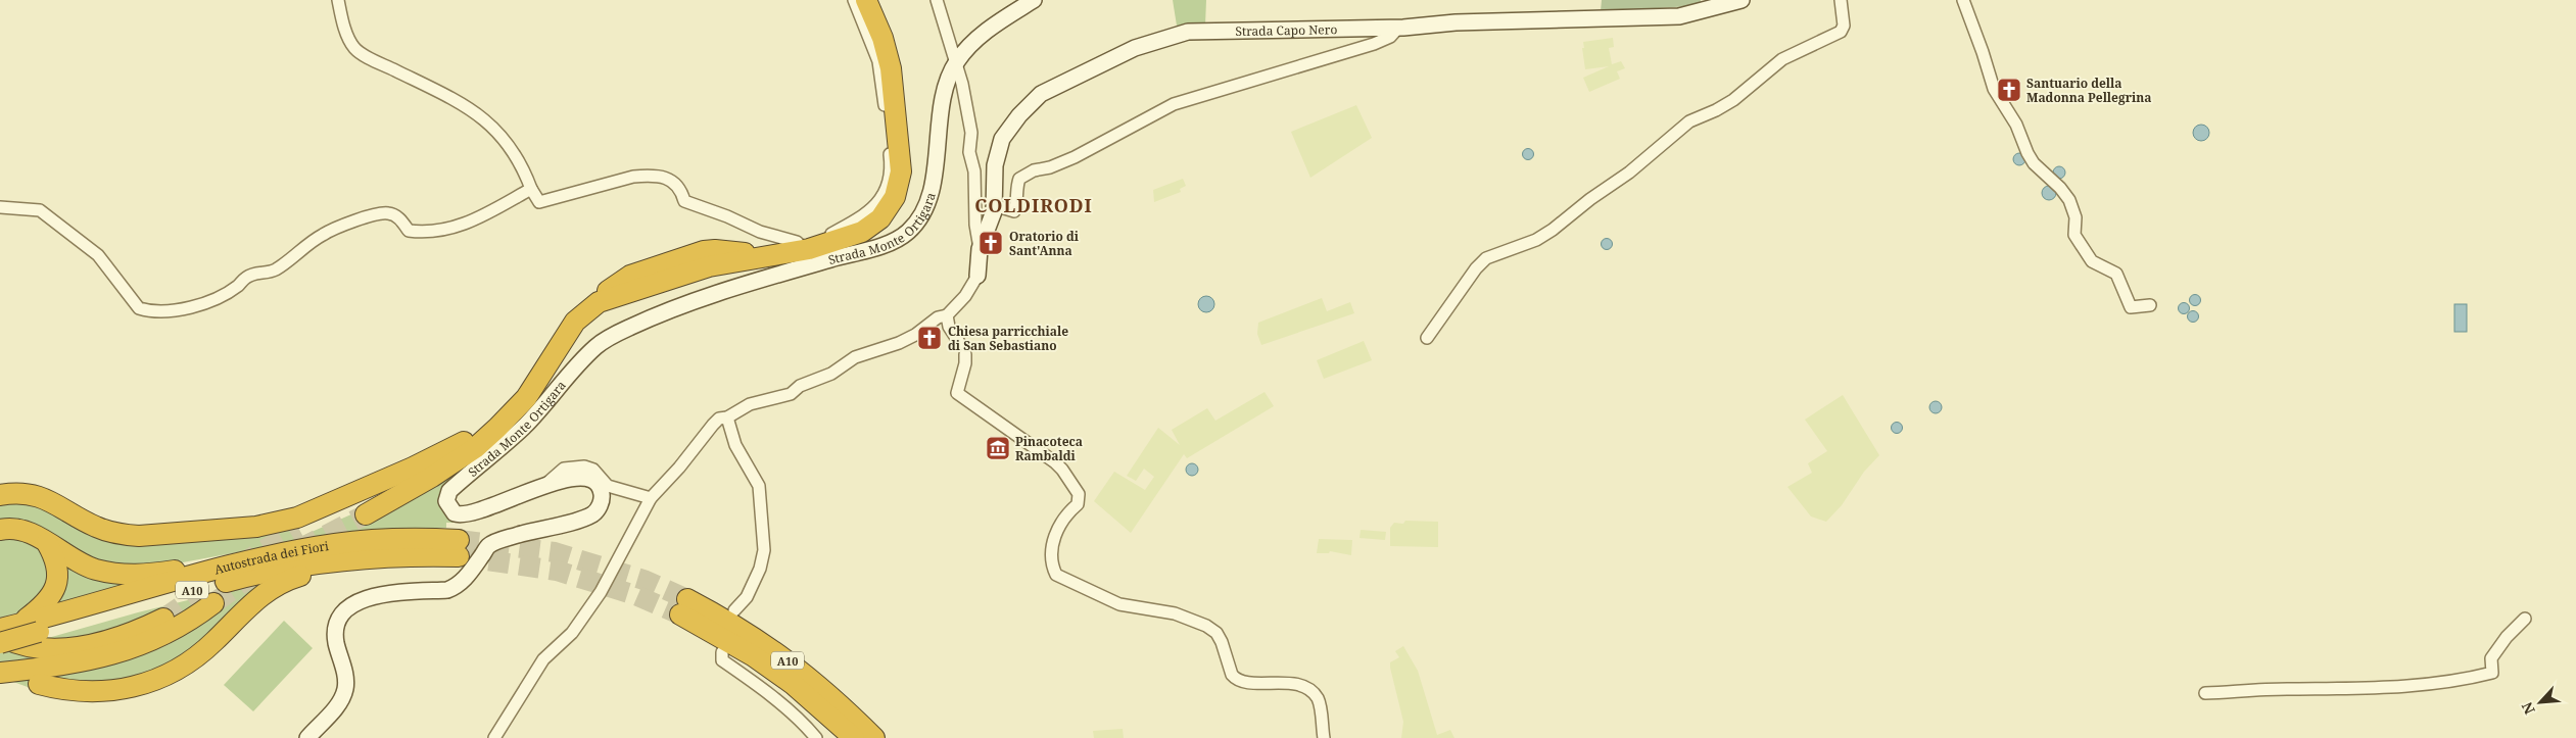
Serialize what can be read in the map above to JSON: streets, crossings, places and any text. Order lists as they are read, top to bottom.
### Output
{
  "streets": {
    "highway": ["Autostrada dei Fiori", "A10"],
    "main road": ["Strada Capo Nero", "Strada Monte Ortigara"]
  },
  "districts": ["COLDIRODI"],
  "places": {
    "church": ["Santuario della Madonna Pellegrina", "Oratorio di Sant'Anna", "Chiesa parricchiale di San Sebastiano"],
    "museum": ["Pinacoteca Rambaldi"]
  },
  "north": "bottom left"
}
